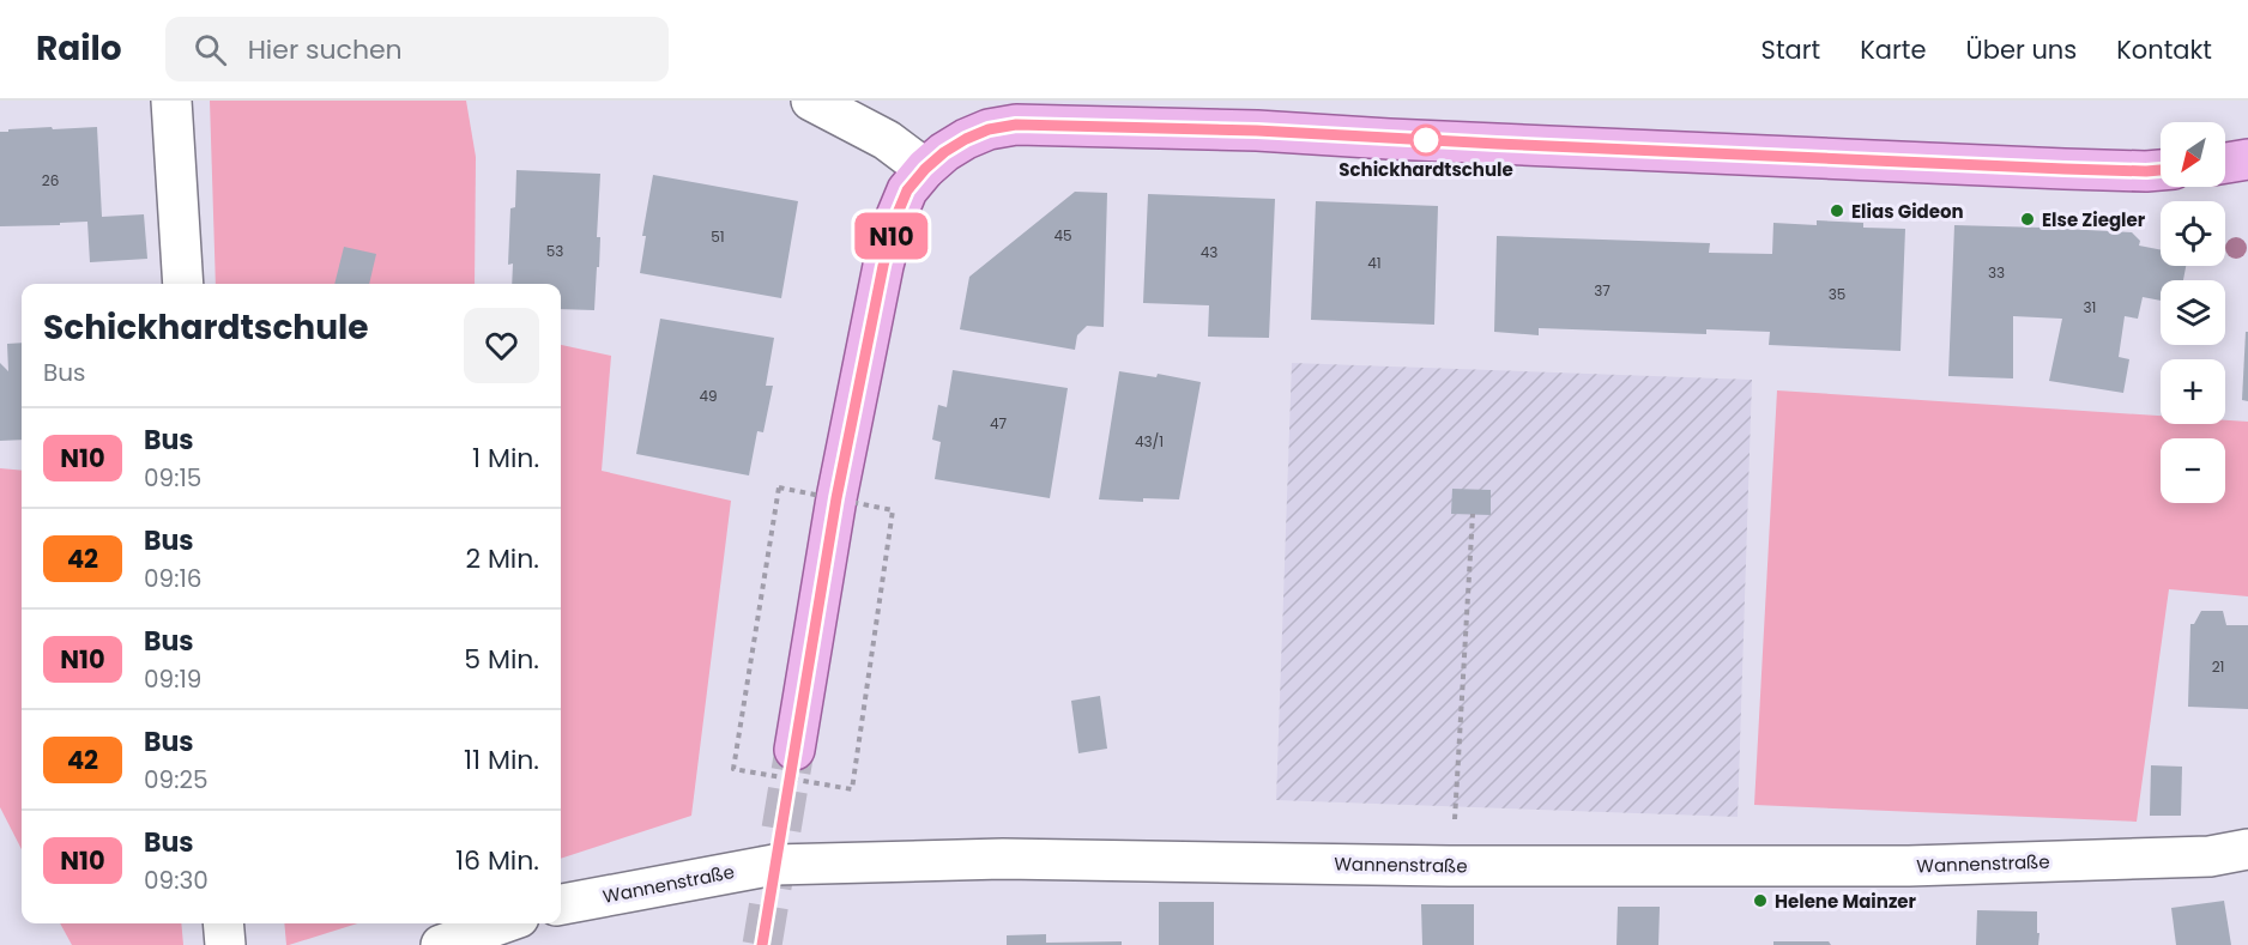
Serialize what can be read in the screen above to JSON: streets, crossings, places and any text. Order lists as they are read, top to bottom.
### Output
{
  "streets": {
    "street": ["Wannenstraße"]
  },
  "places": [
    "Schickhardtschule",
    "Elias Gideon",
    "Else Ziegler",
    "Helene Mainzer"
  ],
  "lines": ["bus line N10"],
  "house_numbers": [
    "26",
    "45",
    "51",
    "53",
    "43",
    "41",
    "33",
    "37",
    "35",
    "31",
    "49",
    "47",
    "43/1",
    "21"
  ],
  "north": "bottom left",
  "page": {
    "header": "Railo",
    "search": "Hier suchen",
    "nav": [
      "Start",
      "Karte",
      "Über uns",
      "Kontakt"
    ],
    "on_map": "N10",
    "map_buttons": ["+", "−"],
    "heading": ["Schickhardtschule", "Bus"],
    "list": [
      {
        "mark": "N10",
        "name": "Bus",
        "note": "09:15",
        "value": "1 Min."
      },
      {
        "mark": "42",
        "name": "Bus",
        "note": "09:16",
        "value": "2 Min."
      },
      {
        "mark": "N10",
        "name": "Bus",
        "note": "09:19",
        "value": "5 Min."
      },
      {
        "mark": "42",
        "name": "Bus",
        "note": "09:25",
        "value": "11 Min."
      },
      {
        "mark": "N10",
        "name": "Bus",
        "note": "09:30",
        "value": "16 Min."
      }
    ]
  }
}
